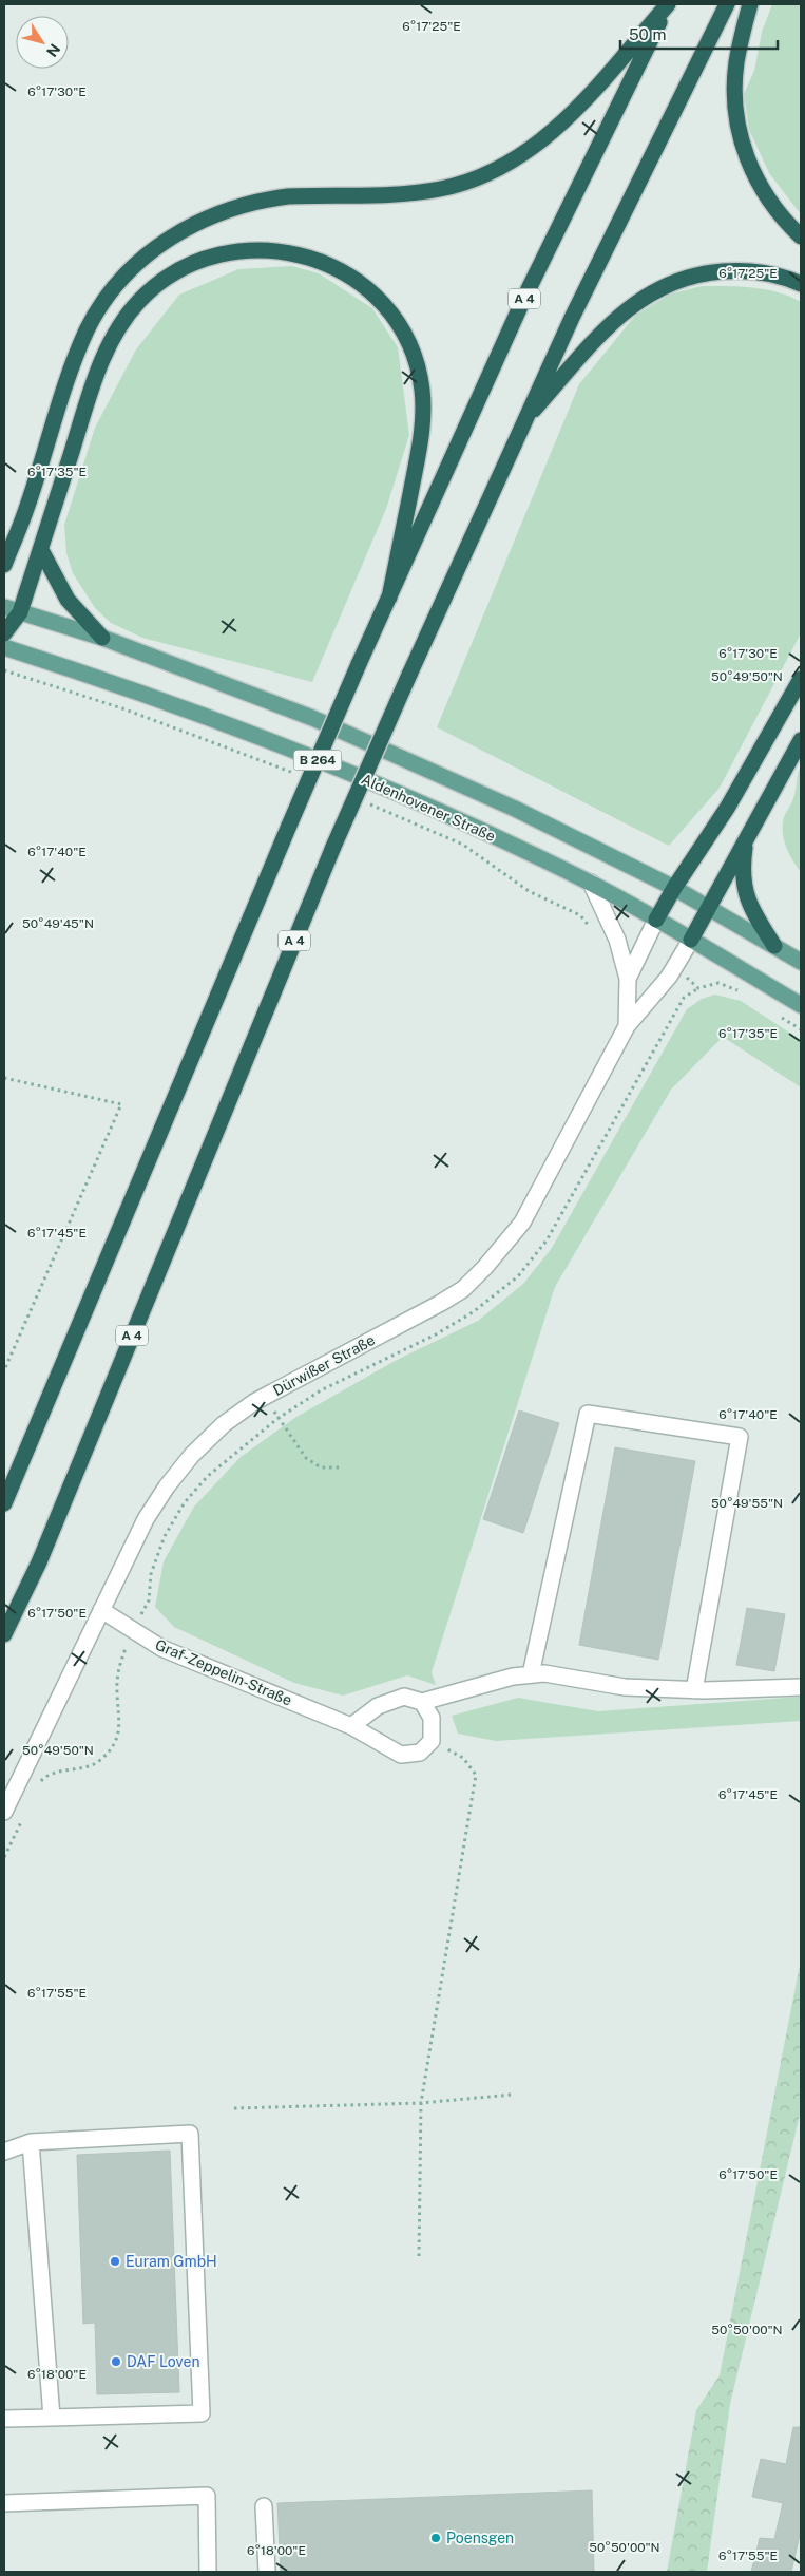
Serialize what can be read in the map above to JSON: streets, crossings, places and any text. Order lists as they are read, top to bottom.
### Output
{
  "streets": {
    "highway": ["A 4"],
    "main road": ["B 264", "Aldenhovener Straße"],
    "street": ["Dürwißer Straße", "Graf-Zeppelin-Straße"]
  },
  "crossings": [
    ["Aldenhovener Straße", "Dürwißer Straße"],
    ["Dürwißer Straße", "Graf-Zeppelin-Straße"]
  ],
  "places": ["Euram GmbH", "DAF Loven", "Poensgen"],
  "scale_bar": "50 m",
  "north": "bottom right",
  "coordinates": [
    "6°17'25\"E",
    "6°17'30\"E",
    "6°17'35\"E",
    "50°49'50\"N",
    "6°17'40\"E",
    "50°49'45\"N",
    "6°17'45\"E",
    "50°49'55\"N",
    "6°17'50\"E",
    "6°17'55\"E",
    "50°50'00\"N",
    "6°18'00\"E"
  ]
}
